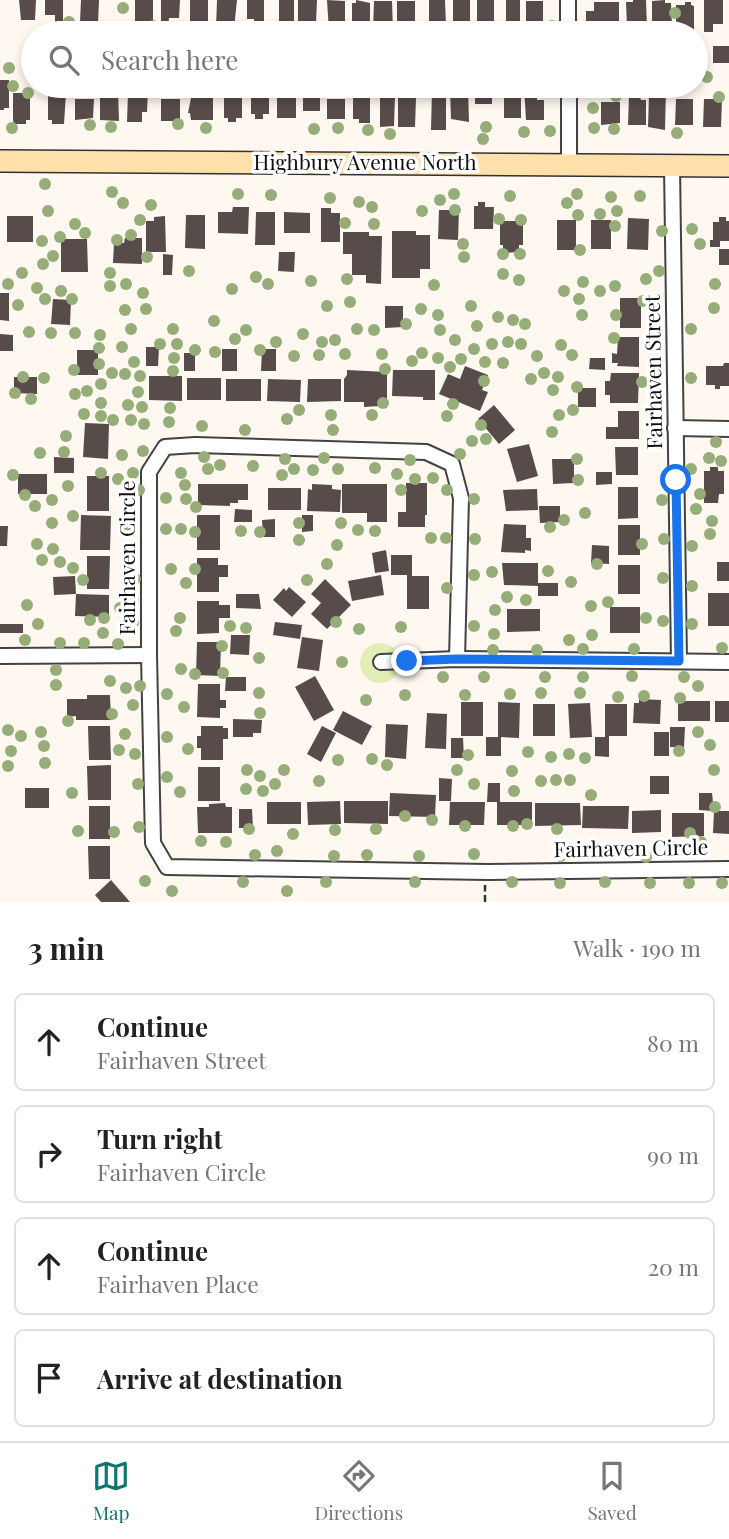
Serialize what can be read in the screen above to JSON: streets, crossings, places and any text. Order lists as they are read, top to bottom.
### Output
{
  "streets": {
    "main road": ["Highbury Avenue North"],
    "street": ["Fairhaven Street", "Fairhaven Circle"]
  },
  "crossings": [
    ["Highbury Avenue North", "Fairhaven Street"]
  ],
  "page": {
    "search": "Search here",
    "heading": ["3 min", "Walk · 190 m"],
    "list": [
      ["Continue", "Fairhaven Street", "80 m"],
      ["Turn right", "Fairhaven Circle", "90 m"],
      ["Continue", "Fairhaven Place", "20 m"],
      "Arrive at destination"
    ],
    "nav": ["Map", "Directions", "Saved"]
  }
}
